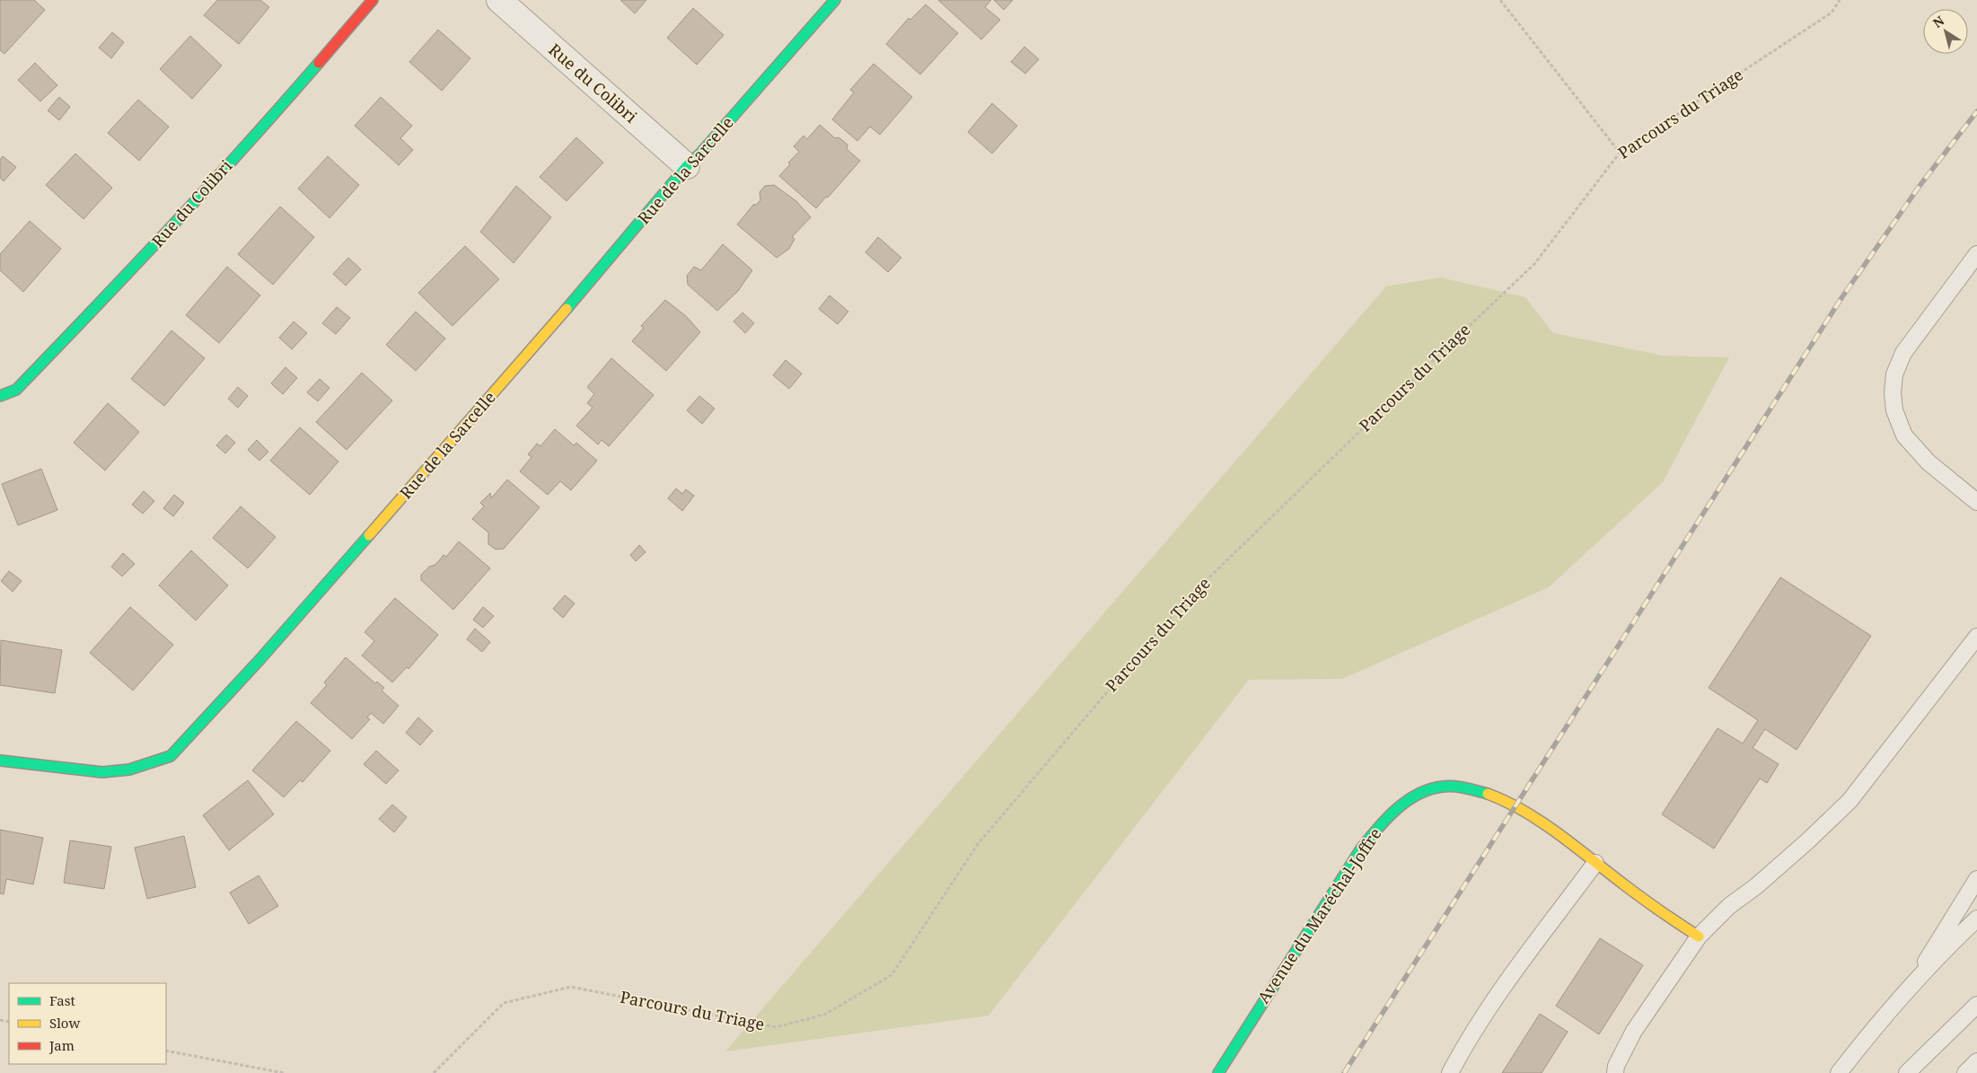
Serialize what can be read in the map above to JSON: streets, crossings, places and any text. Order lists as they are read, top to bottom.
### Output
{
  "streets": {
    "street": ["Rue du Colibri", "Rue de la Sarcelle", "Avenue du Maréchal-Joffre"],
    "path": ["Parcours du Triage"]
  },
  "crossings": [
    ["Rue du Colibri", "Rue de la Sarcelle"]
  ],
  "legend": ["Fast", "Slow", "Jam"],
  "north": "top left"
}
